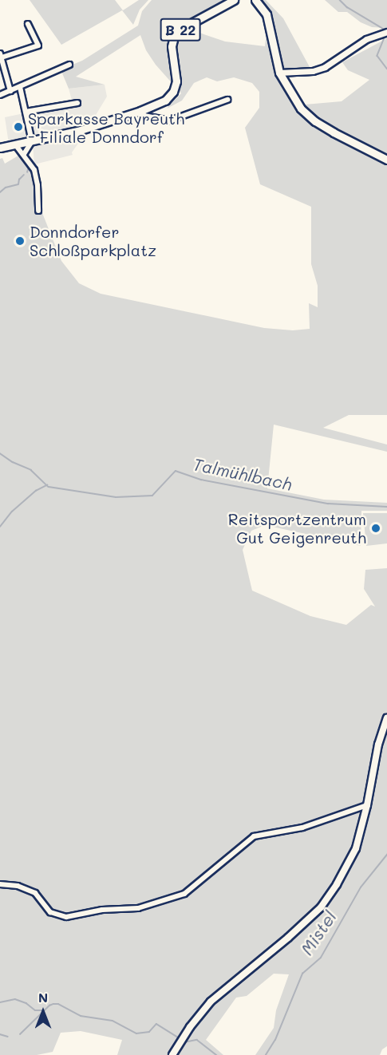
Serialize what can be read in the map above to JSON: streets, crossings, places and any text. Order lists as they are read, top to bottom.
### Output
{
  "streets": {
    "main road": ["B 22"]
  },
  "water": ["Talmühlbach", "Mistel"],
  "places": ["Sparkasse Bayreuth - Filiale Donndorf", "Donndorfer Schloßparkplatz", "Reitsportzentrum Gut Geigenreuth"],
  "north": "top"
}
